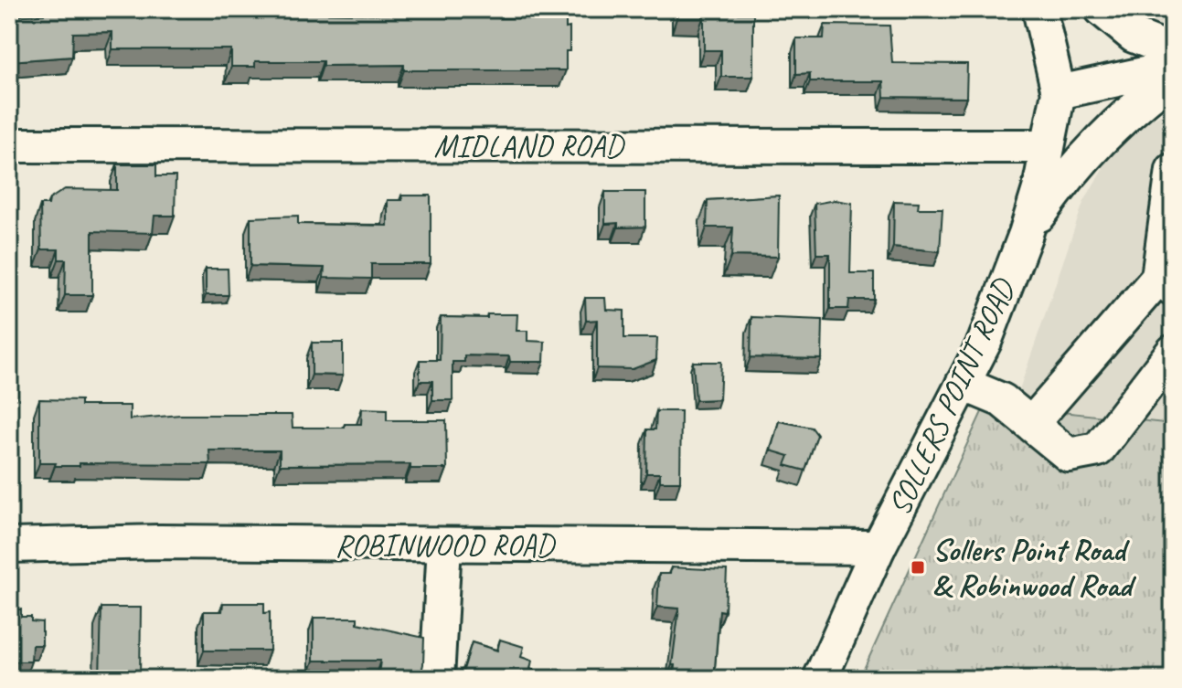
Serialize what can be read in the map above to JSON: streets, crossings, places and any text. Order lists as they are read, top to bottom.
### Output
{
  "streets": {
    "street": ["MIDLAND ROAD", "SOLLERS POINT ROAD", "ROBINWOOD ROAD"]
  },
  "crossings": [
    ["MIDLAND ROAD", "SOLLERS POINT ROAD"],
    ["SOLLERS POINT ROAD", "ROBINWOOD ROAD"]
  ],
  "places": {
    "transit": ["Sollers Point Road & Robinwood Road"]
  }
}
